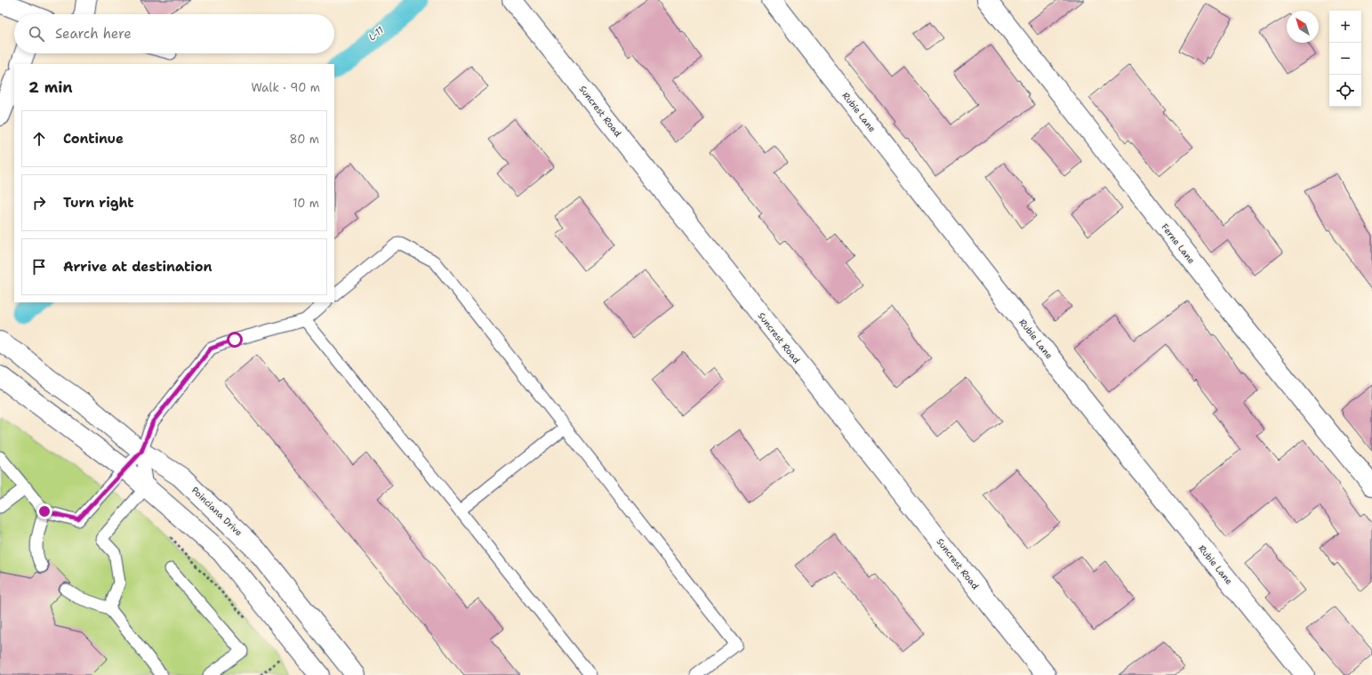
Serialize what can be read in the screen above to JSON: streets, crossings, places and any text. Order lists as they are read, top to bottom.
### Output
{
  "streets": {
    "street": [
      "Suncrest Road",
      "Rubie Lane",
      "Ferne Lane",
      "Poinciana Drive"
    ]
  },
  "water": ["L-11"],
  "north": "top left",
  "page": {
    "map_buttons": ["+", "−"],
    "search": "Search here",
    "heading": ["2 min", "Walk · 90 m"],
    "list": [
      ["Continue", "80 m"],
      ["Turn right", "10 m"],
      "Arrive at destination"
    ]
  }
}
